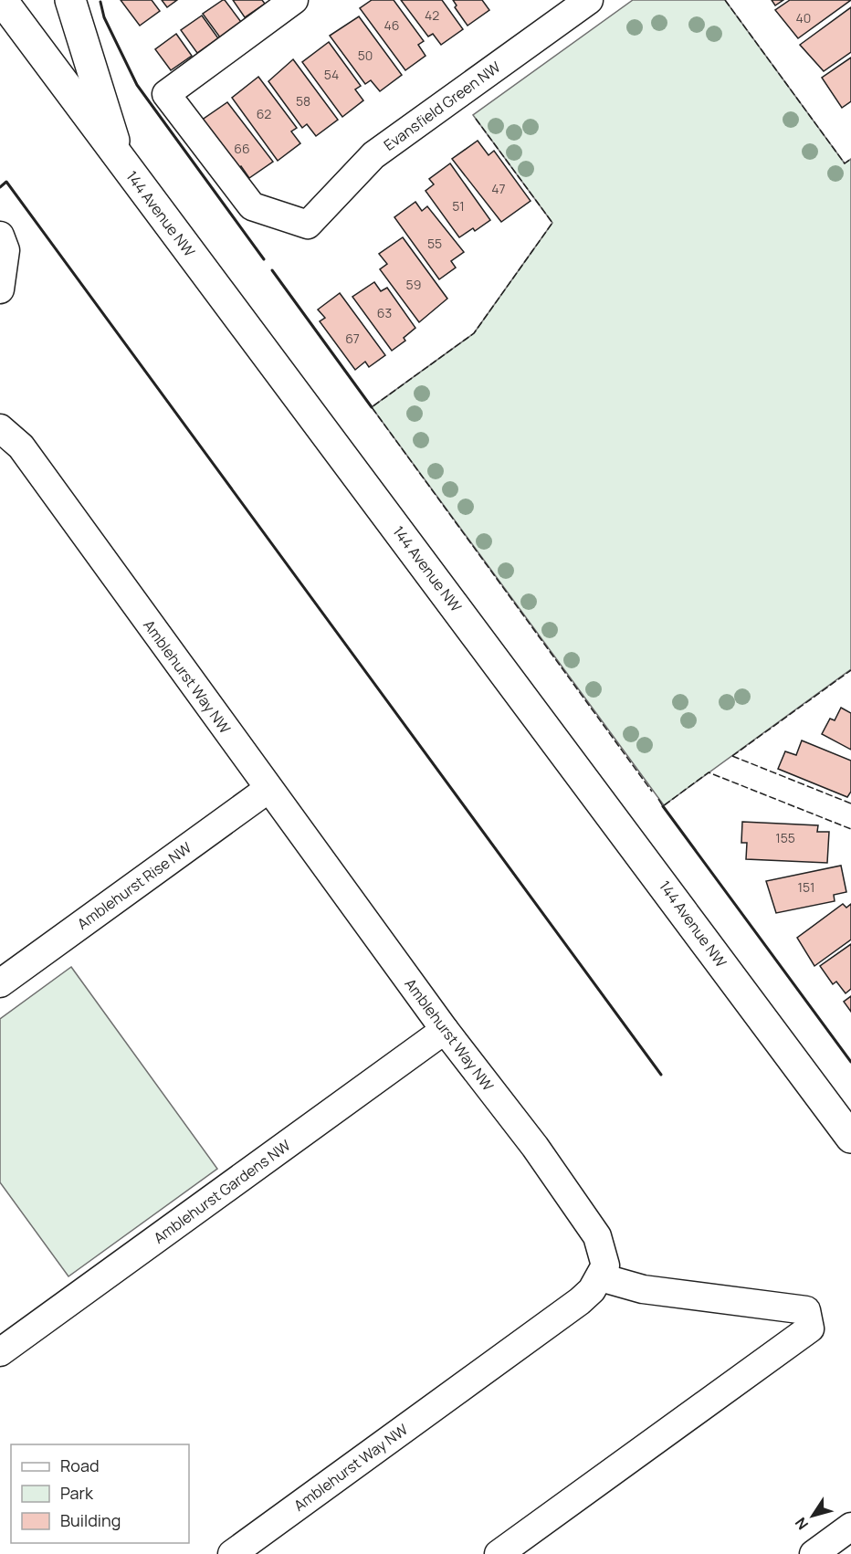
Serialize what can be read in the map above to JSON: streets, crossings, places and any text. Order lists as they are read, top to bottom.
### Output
{
  "streets": {
    "main road": ["144 Avenue NW"],
    "street": [
      "Evansfield Green NW",
      "Amblehurst Way NW",
      "Amblehurst Rise NW",
      "Amblehurst Gardens NW"
    ]
  },
  "crossings": [
    ["Amblehurst Way NW", "Amblehurst Rise NW"],
    ["Amblehurst Way NW", "Amblehurst Gardens NW"]
  ],
  "house_numbers": [
    "42",
    "40",
    "46",
    "50",
    "54",
    "58",
    "62",
    "66",
    "47",
    "51",
    "55",
    "59",
    "63",
    "67",
    "155",
    "151"
  ],
  "legend": ["Road", "Park", "Building"],
  "north": "bottom left"
}
